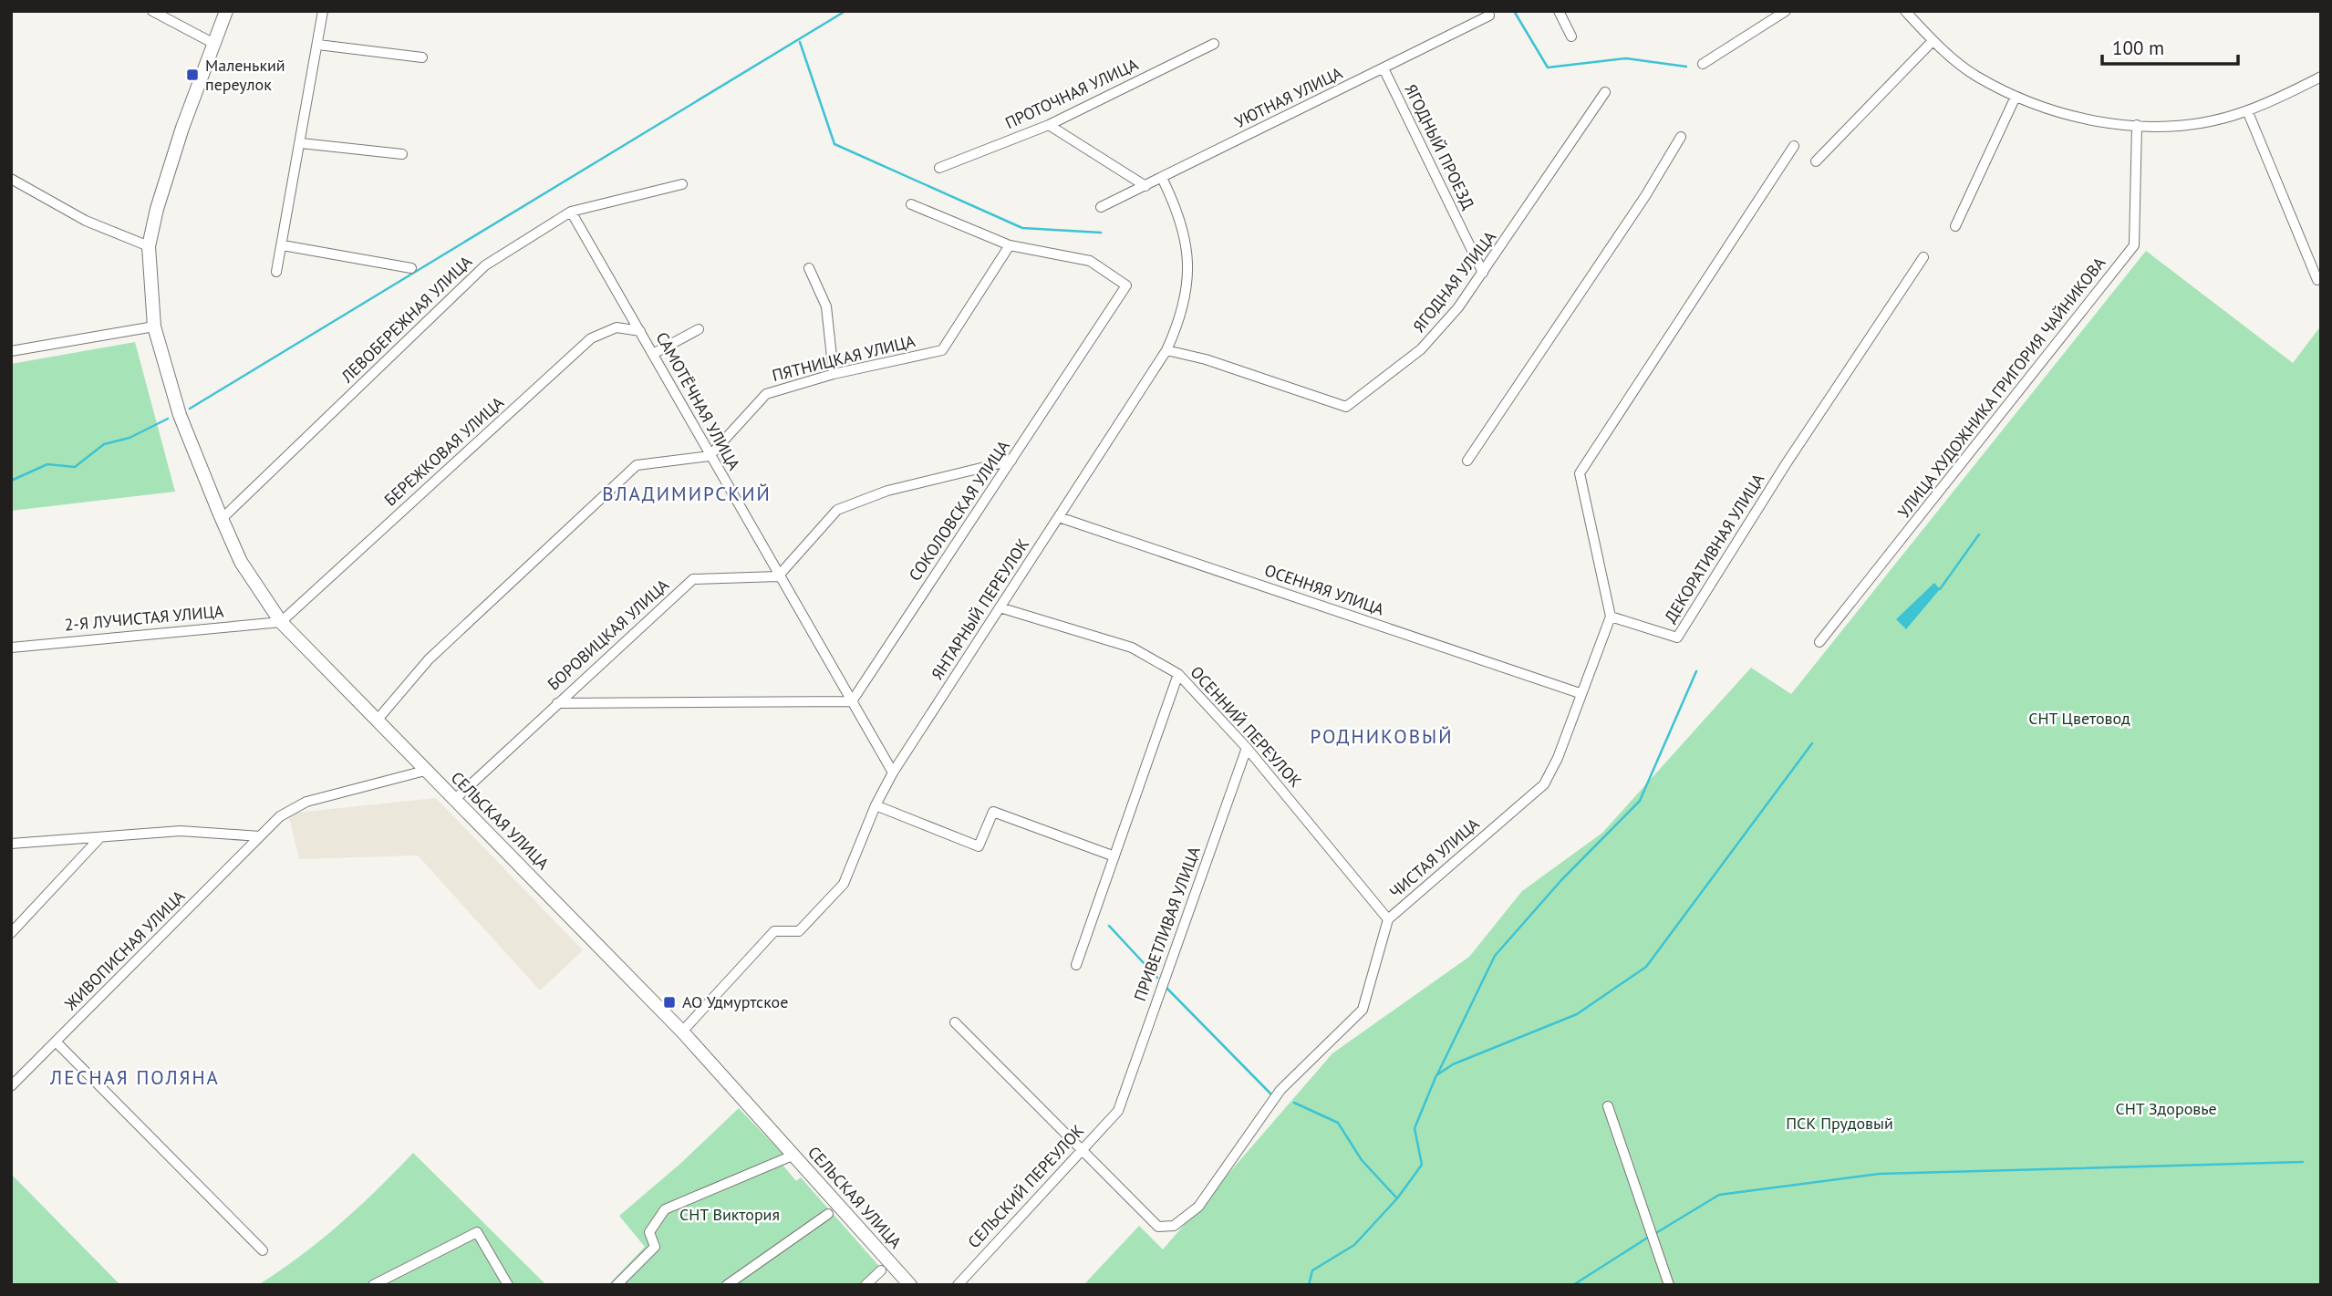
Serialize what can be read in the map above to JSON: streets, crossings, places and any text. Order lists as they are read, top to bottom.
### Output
{
  "streets": {
    "street": [
      "ПРОТОЧНАЯ УЛИЦА",
      "УЮТНАЯ УЛИЦА",
      "ЯГОДНЫЙ ПРОЕЗД",
      "ЯГОДНАЯ УЛИЦА",
      "ЛЕВОБЕРЕЖНАЯ УЛИЦА",
      "ПЯТНИЦКАЯ УЛИЦА",
      "УЛИЦА ХУДОЖНИКА ГРИГОРИЯ ЧАЙНИКОВА",
      "САМОТЁЧНАЯ УЛИЦА",
      "БЕРЕЖКОВАЯ УЛИЦА",
      "СОКОЛОВСКАЯ УЛИЦА",
      "ДЕКОРАТИВНАЯ УЛИЦА",
      "ОСЕННЯЯ УЛИЦА",
      "ЯНТАРНЫЙ ПЕРЕУЛОК",
      "2-Я ЛУЧИСТАЯ УЛИЦА",
      "БОРОВИЦКАЯ УЛИЦА",
      "ОСЕННИЙ ПЕРЕУЛОК",
      "СЕЛЬСКАЯ УЛИЦА",
      "ЧИСТАЯ УЛИЦА",
      "ПРИВЕТЛИВАЯ УЛИЦА",
      "ЖИВОПИСНАЯ УЛИЦА",
      "СЕЛЬСКИЙ ПЕРЕУЛОК"
    ]
  },
  "crossings": [
    ["УЮТНАЯ УЛИЦА", "ЯГОДНЫЙ ПРОЕЗД"],
    ["УЮТНАЯ УЛИЦА", "ЯНТАРНЫЙ ПЕРЕУЛОК"],
    ["ЯГОДНЫЙ ПРОЕЗД", "ЯГОДНАЯ УЛИЦА"],
    ["ЯГОДНАЯ УЛИЦА", "ЯНТАРНЫЙ ПЕРЕУЛОК"],
    ["ЛЕВОБЕРЕЖНАЯ УЛИЦА", "САМОТЁЧНАЯ УЛИЦА"],
    ["ЛЕВОБЕРЕЖНАЯ УЛИЦА", "СЕЛЬСКАЯ УЛИЦА"],
    ["ПЯТНИЦКАЯ УЛИЦА", "САМОТЁЧНАЯ УЛИЦА"],
    ["ПЯТНИЦКАЯ УЛИЦА", "СОКОЛОВСКАЯ УЛИЦА"],
    ["САМОТЁЧНАЯ УЛИЦА", "БЕРЕЖКОВАЯ УЛИЦА"],
    ["САМОТЁЧНАЯ УЛИЦА", "СОКОЛОВСКАЯ УЛИЦА"],
    ["САМОТЁЧНАЯ УЛИЦА", "ЯНТАРНЫЙ ПЕРЕУЛОК"],
    ["САМОТЁЧНАЯ УЛИЦА", "БОРОВИЦКАЯ УЛИЦА"],
    ["БЕРЕЖКОВАЯ УЛИЦА", "2-Я ЛУЧИСТАЯ УЛИЦА"],
    ["БЕРЕЖКОВАЯ УЛИЦА", "СЕЛЬСКАЯ УЛИЦА"],
    ["ДЕКОРАТИВНАЯ УЛИЦА", "ЧИСТАЯ УЛИЦА"],
    ["ОСЕННЯЯ УЛИЦА", "ЯНТАРНЫЙ ПЕРЕУЛОК"],
    ["ОСЕННЯЯ УЛИЦА", "ЧИСТАЯ УЛИЦА"],
    ["ЯНТАРНЫЙ ПЕРЕУЛОК", "ОСЕННИЙ ПЕРЕУЛОК"],
    ["ЯНТАРНЫЙ ПЕРЕУЛОК", "СЕЛЬСКАЯ УЛИЦА"],
    ["2-Я ЛУЧИСТАЯ УЛИЦА", "СЕЛЬСКАЯ УЛИЦА"],
    ["БОРОВИЦКАЯ УЛИЦА", "СЕЛЬСКАЯ УЛИЦА"],
    ["ОСЕННИЙ ПЕРЕУЛОК", "ЧИСТАЯ УЛИЦА"],
    ["ОСЕННИЙ ПЕРЕУЛОК", "ПРИВЕТЛИВАЯ УЛИЦА"],
    ["СЕЛЬСКАЯ УЛИЦА", "ЖИВОПИСНАЯ УЛИЦА"],
    ["ЧИСТАЯ УЛИЦА", "СЕЛЬСКИЙ ПЕРЕУЛОК"],
    ["ПРИВЕТЛИВАЯ УЛИЦА", "СЕЛЬСКИЙ ПЕРЕУЛОК"]
  ],
  "districts": ["ВЛАДИМИРСКИЙ", "РОДНИКОВЫЙ", "ЛЕСНАЯ ПОЛЯНА"],
  "parks": [
    "СНТ Цветовод",
    "СНТ Здоровье",
    "ПСК Прудовый",
    "СНТ Виктория"
  ],
  "places": {
    "transit": ["Маленький переулок", "АО Удмуртское"]
  },
  "scale_bar": "100 m"
}
